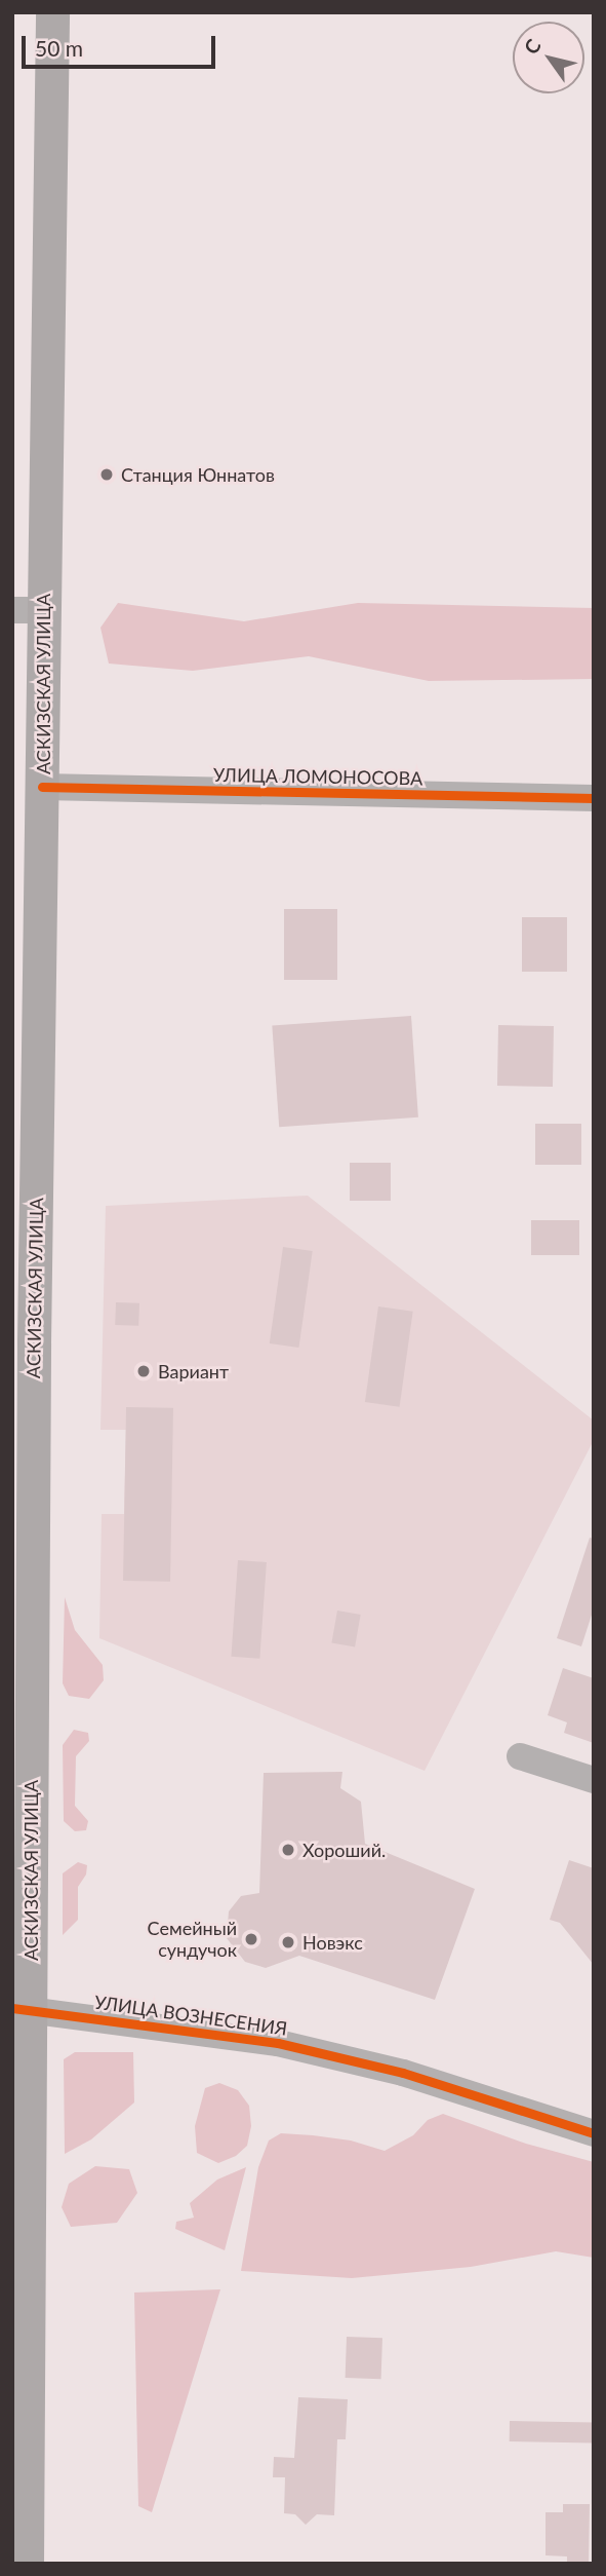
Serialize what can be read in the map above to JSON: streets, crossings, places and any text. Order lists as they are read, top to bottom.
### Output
{
  "streets": {
    "main road": ["АСКИЗСКАЯ УЛИЦА"],
    "street": ["УЛИЦА ЛОМОНОСОВА", "УЛИЦА ВОЗНЕСЕНИЯ"]
  },
  "crossings": [
    ["АСКИЗСКАЯ УЛИЦА", "УЛИЦА ЛОМОНОСОВА"],
    ["АСКИЗСКАЯ УЛИЦА", "УЛИЦА ВОЗНЕСЕНИЯ"]
  ],
  "places": [
    "Станция Юннатов",
    "Вариант",
    "Хороший.",
    "Семейный сундучок",
    "Новэкс"
  ],
  "scale_bar": "50 m",
  "north": "top left"
}
